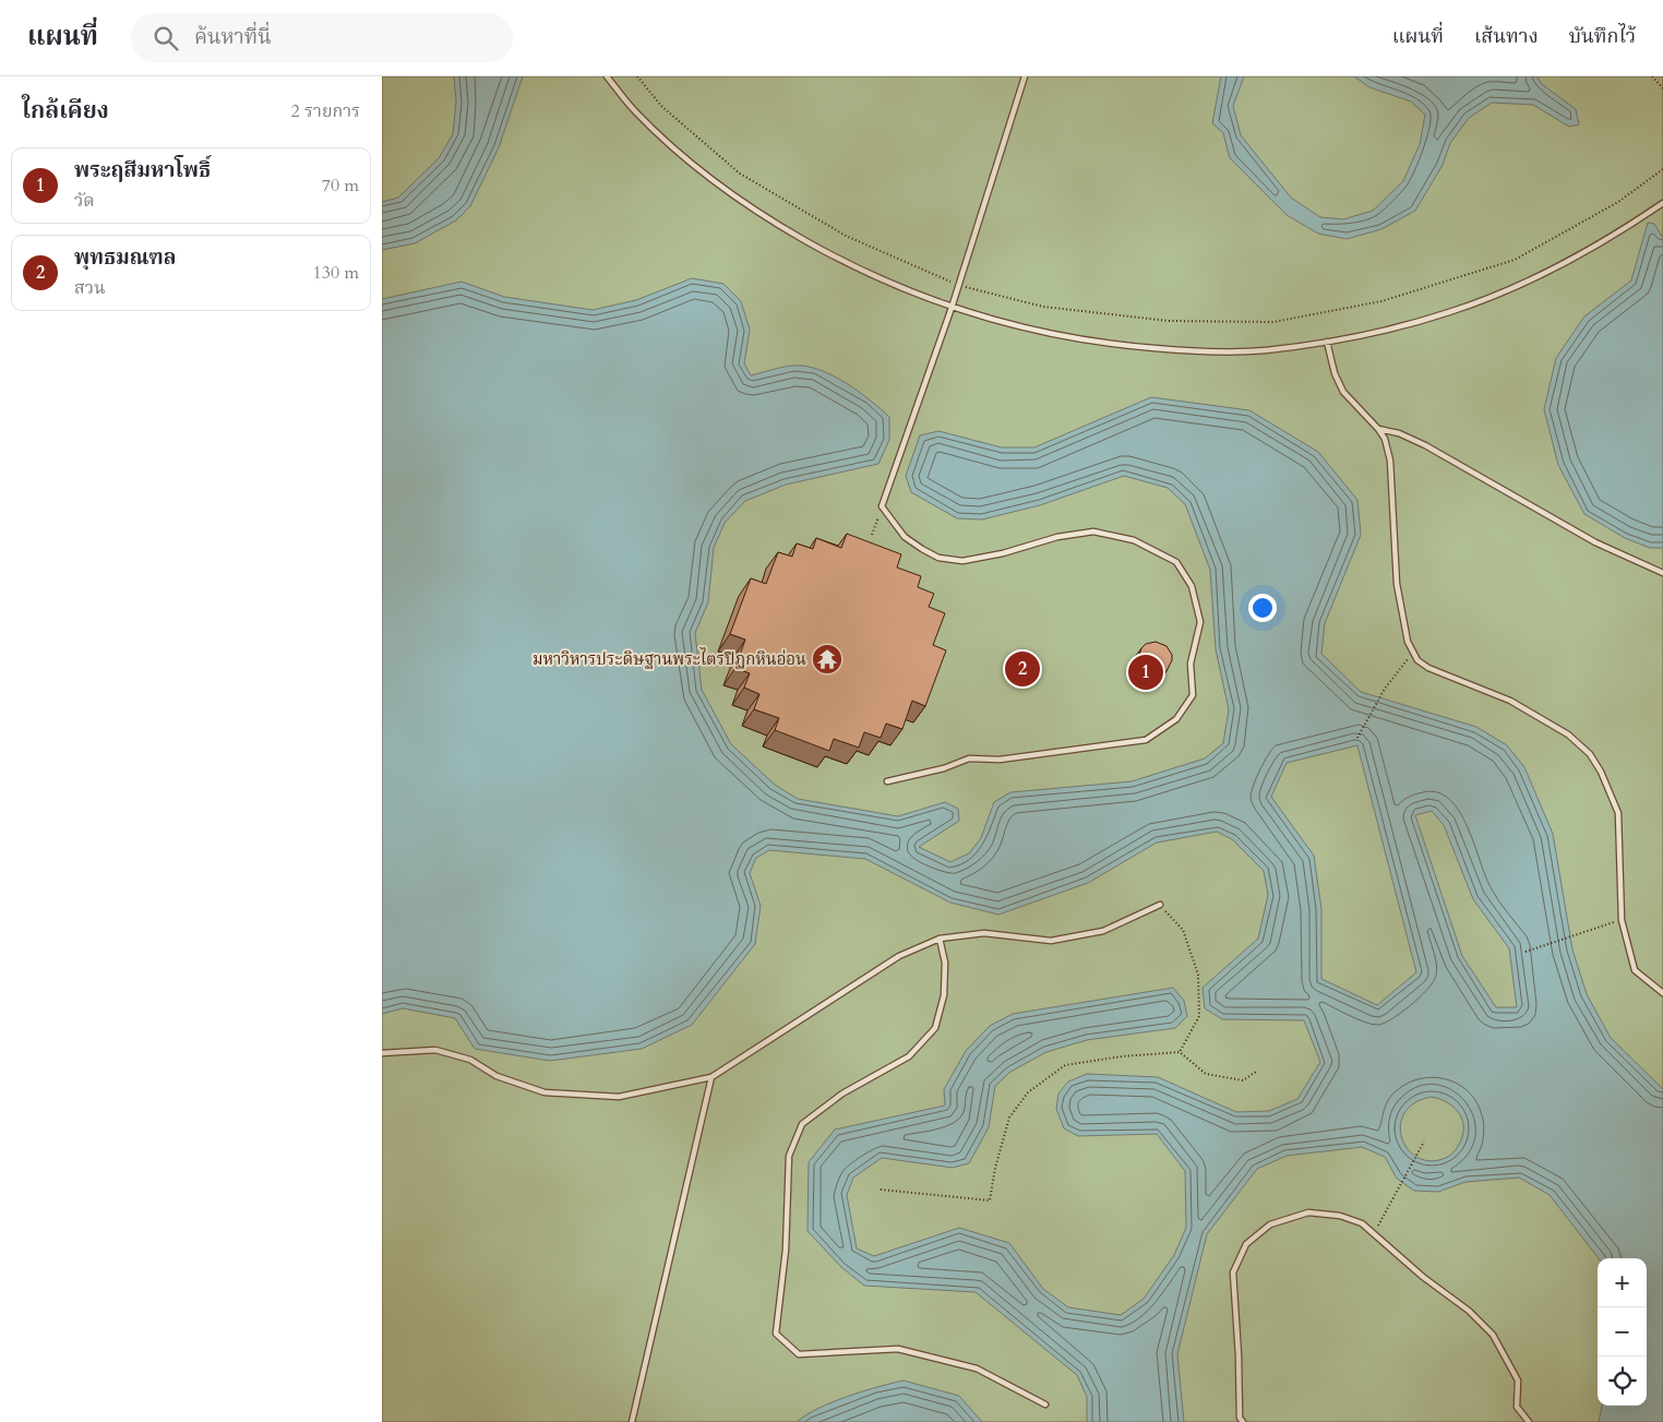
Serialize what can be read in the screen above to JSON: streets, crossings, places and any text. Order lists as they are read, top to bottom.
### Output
{
  "places": {
    "temple": ["มหาวิหารประดิษฐานพระไตรปิฏกหินอ่อน"]
  },
  "page": {
    "header": "แผนที่",
    "search": "ค้นหาที่นี่",
    "nav": ["แผนที่", "เส้นทาง", "บันทึกไว้"],
    "heading": ["ใกล้เคียง", "2 รายการ"],
    "list": [
      {
        "mark": "1",
        "name": "พระฤสีมหาโพธิ์",
        "note": "วัด",
        "value": "70 m"
      },
      {
        "mark": "2",
        "name": "พุทธมณฑล",
        "note": "สวน",
        "value": "130 m"
      }
    ],
    "pins": ["2", "1"],
    "map_buttons": ["+", "−"]
  }
}
